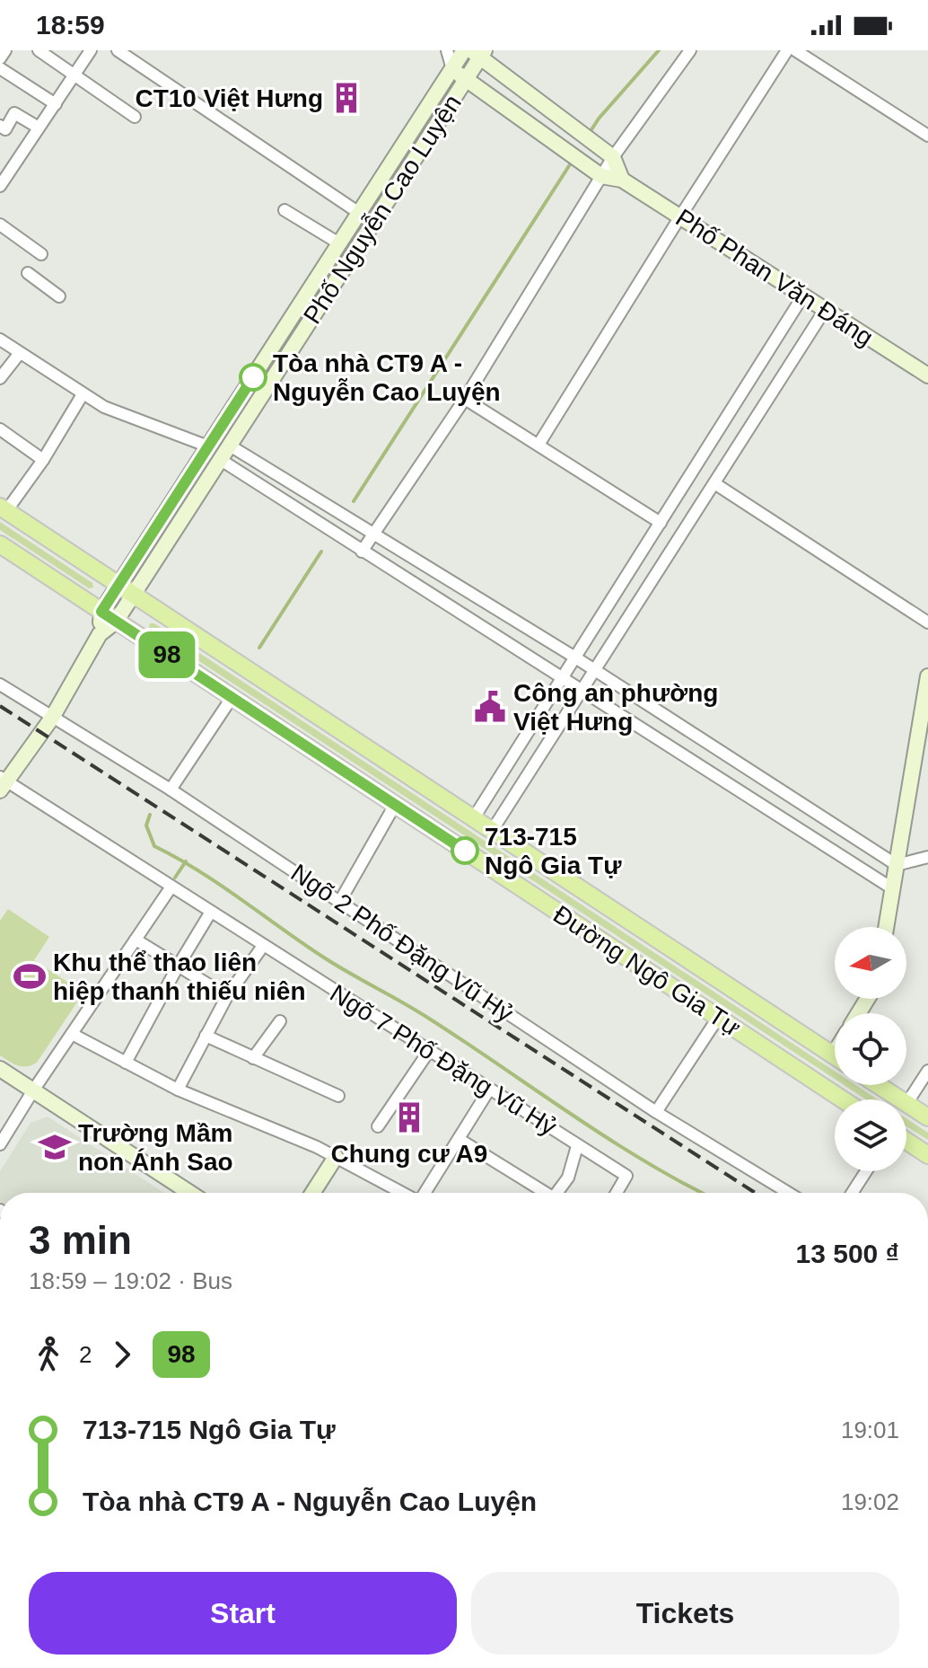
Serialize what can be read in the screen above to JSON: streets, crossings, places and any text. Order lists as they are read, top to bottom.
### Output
{
  "streets": {
    "main road": ["Đường Ngô Gia Tự"],
    "street": [
      "Phố Nguyễn Cao Luyện",
      "Phố Phan Văn Đáng",
      "Ngõ 2 Phố Đặng Vũ Hỷ",
      "Ngõ 7 Phố Đặng Vũ Hỷ"
    ]
  },
  "crossings": [
    ["Phố Nguyễn Cao Luyện", "Phố Phan Văn Đáng"],
    ["Phố Nguyễn Cao Luyện", "Đường Ngô Gia Tự"]
  ],
  "places": {
    "building": ["CT10 Việt Hưng", "Chung cư A9"],
    "other": ["Tòa nhà CT9 A - Nguyễn Cao Luyện", "713-715 Ngô Gia Tự"],
    "public building": ["Công an phường Việt Hưng"],
    "sports": ["Khu thể thao liên hiệp thanh thiếu niên"],
    "school or university": ["Trường Mầm non Ánh Sao"]
  },
  "lines": ["bus line 98"],
  "north": "left",
  "page": {
    "status": "18:59",
    "on_map": "98",
    "heading": ["3 min", "18:59 – 19:02 · Bus", "13 500 ₫"],
    "legs": ["2", "98"],
    "list": [
      {
        "name": "713-715 Ngô Gia Tự",
        "value": "19:01"
      },
      {
        "name": "Tòa nhà CT9 A - Nguyễn Cao Luyện",
        "value": "19:02"
      }
    ],
    "buttons": ["Start", "Tickets"]
  }
}
